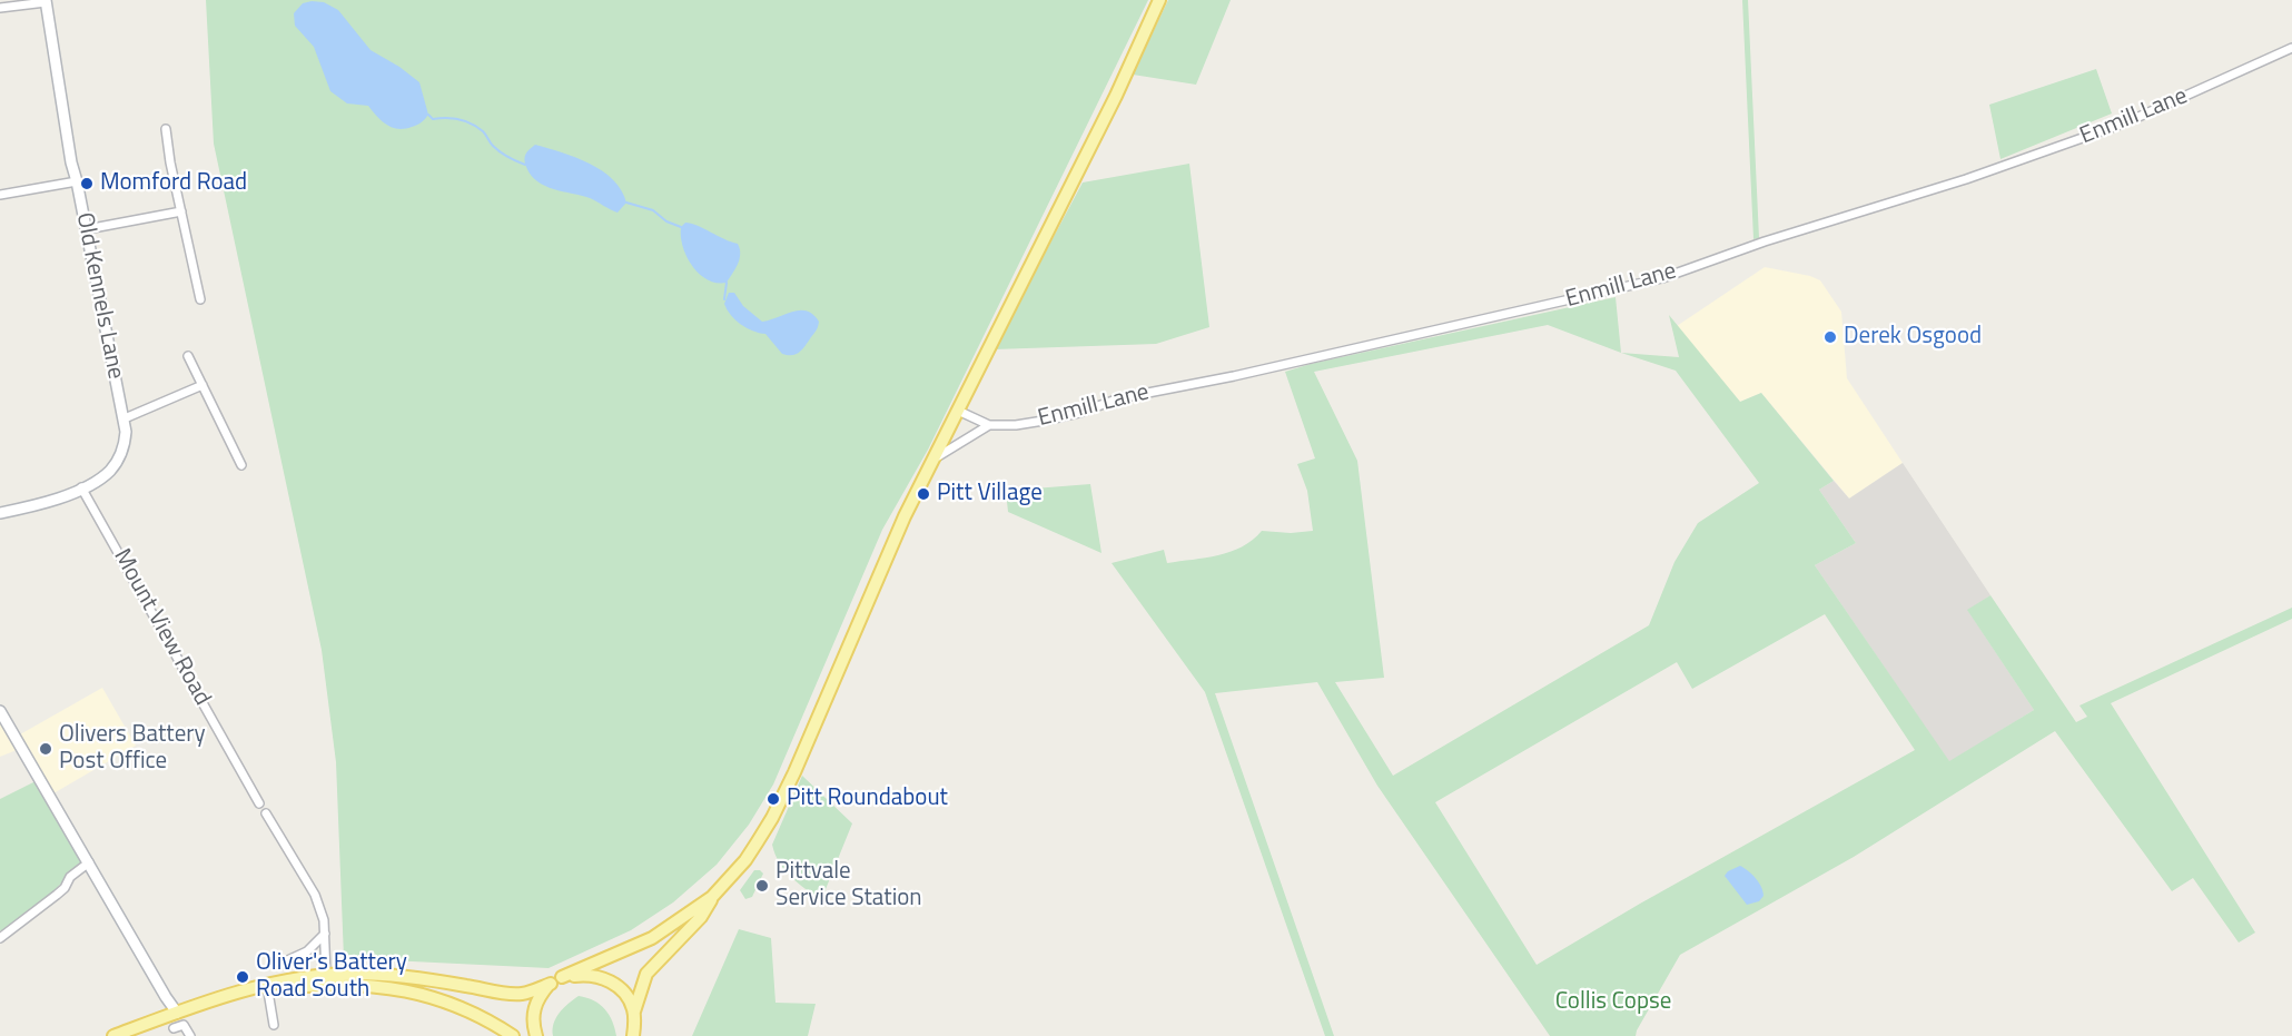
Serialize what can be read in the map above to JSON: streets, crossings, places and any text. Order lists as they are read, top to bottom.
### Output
{
  "streets": {
    "street": ["Enmill Lane", "Old Kennels Lane", "Mount View Road"]
  },
  "crossings": [
    ["Old Kennels Lane", "Mount View Road"]
  ],
  "parks": ["Collis Copse"],
  "places": [
    "Momford Road",
    "Derek Osgood",
    "Pitt Village",
    "Olivers Battery Post Office",
    "Pitt Roundabout",
    "Pittvale Service Station",
    "Oliver's Battery Road South"
  ]
}
